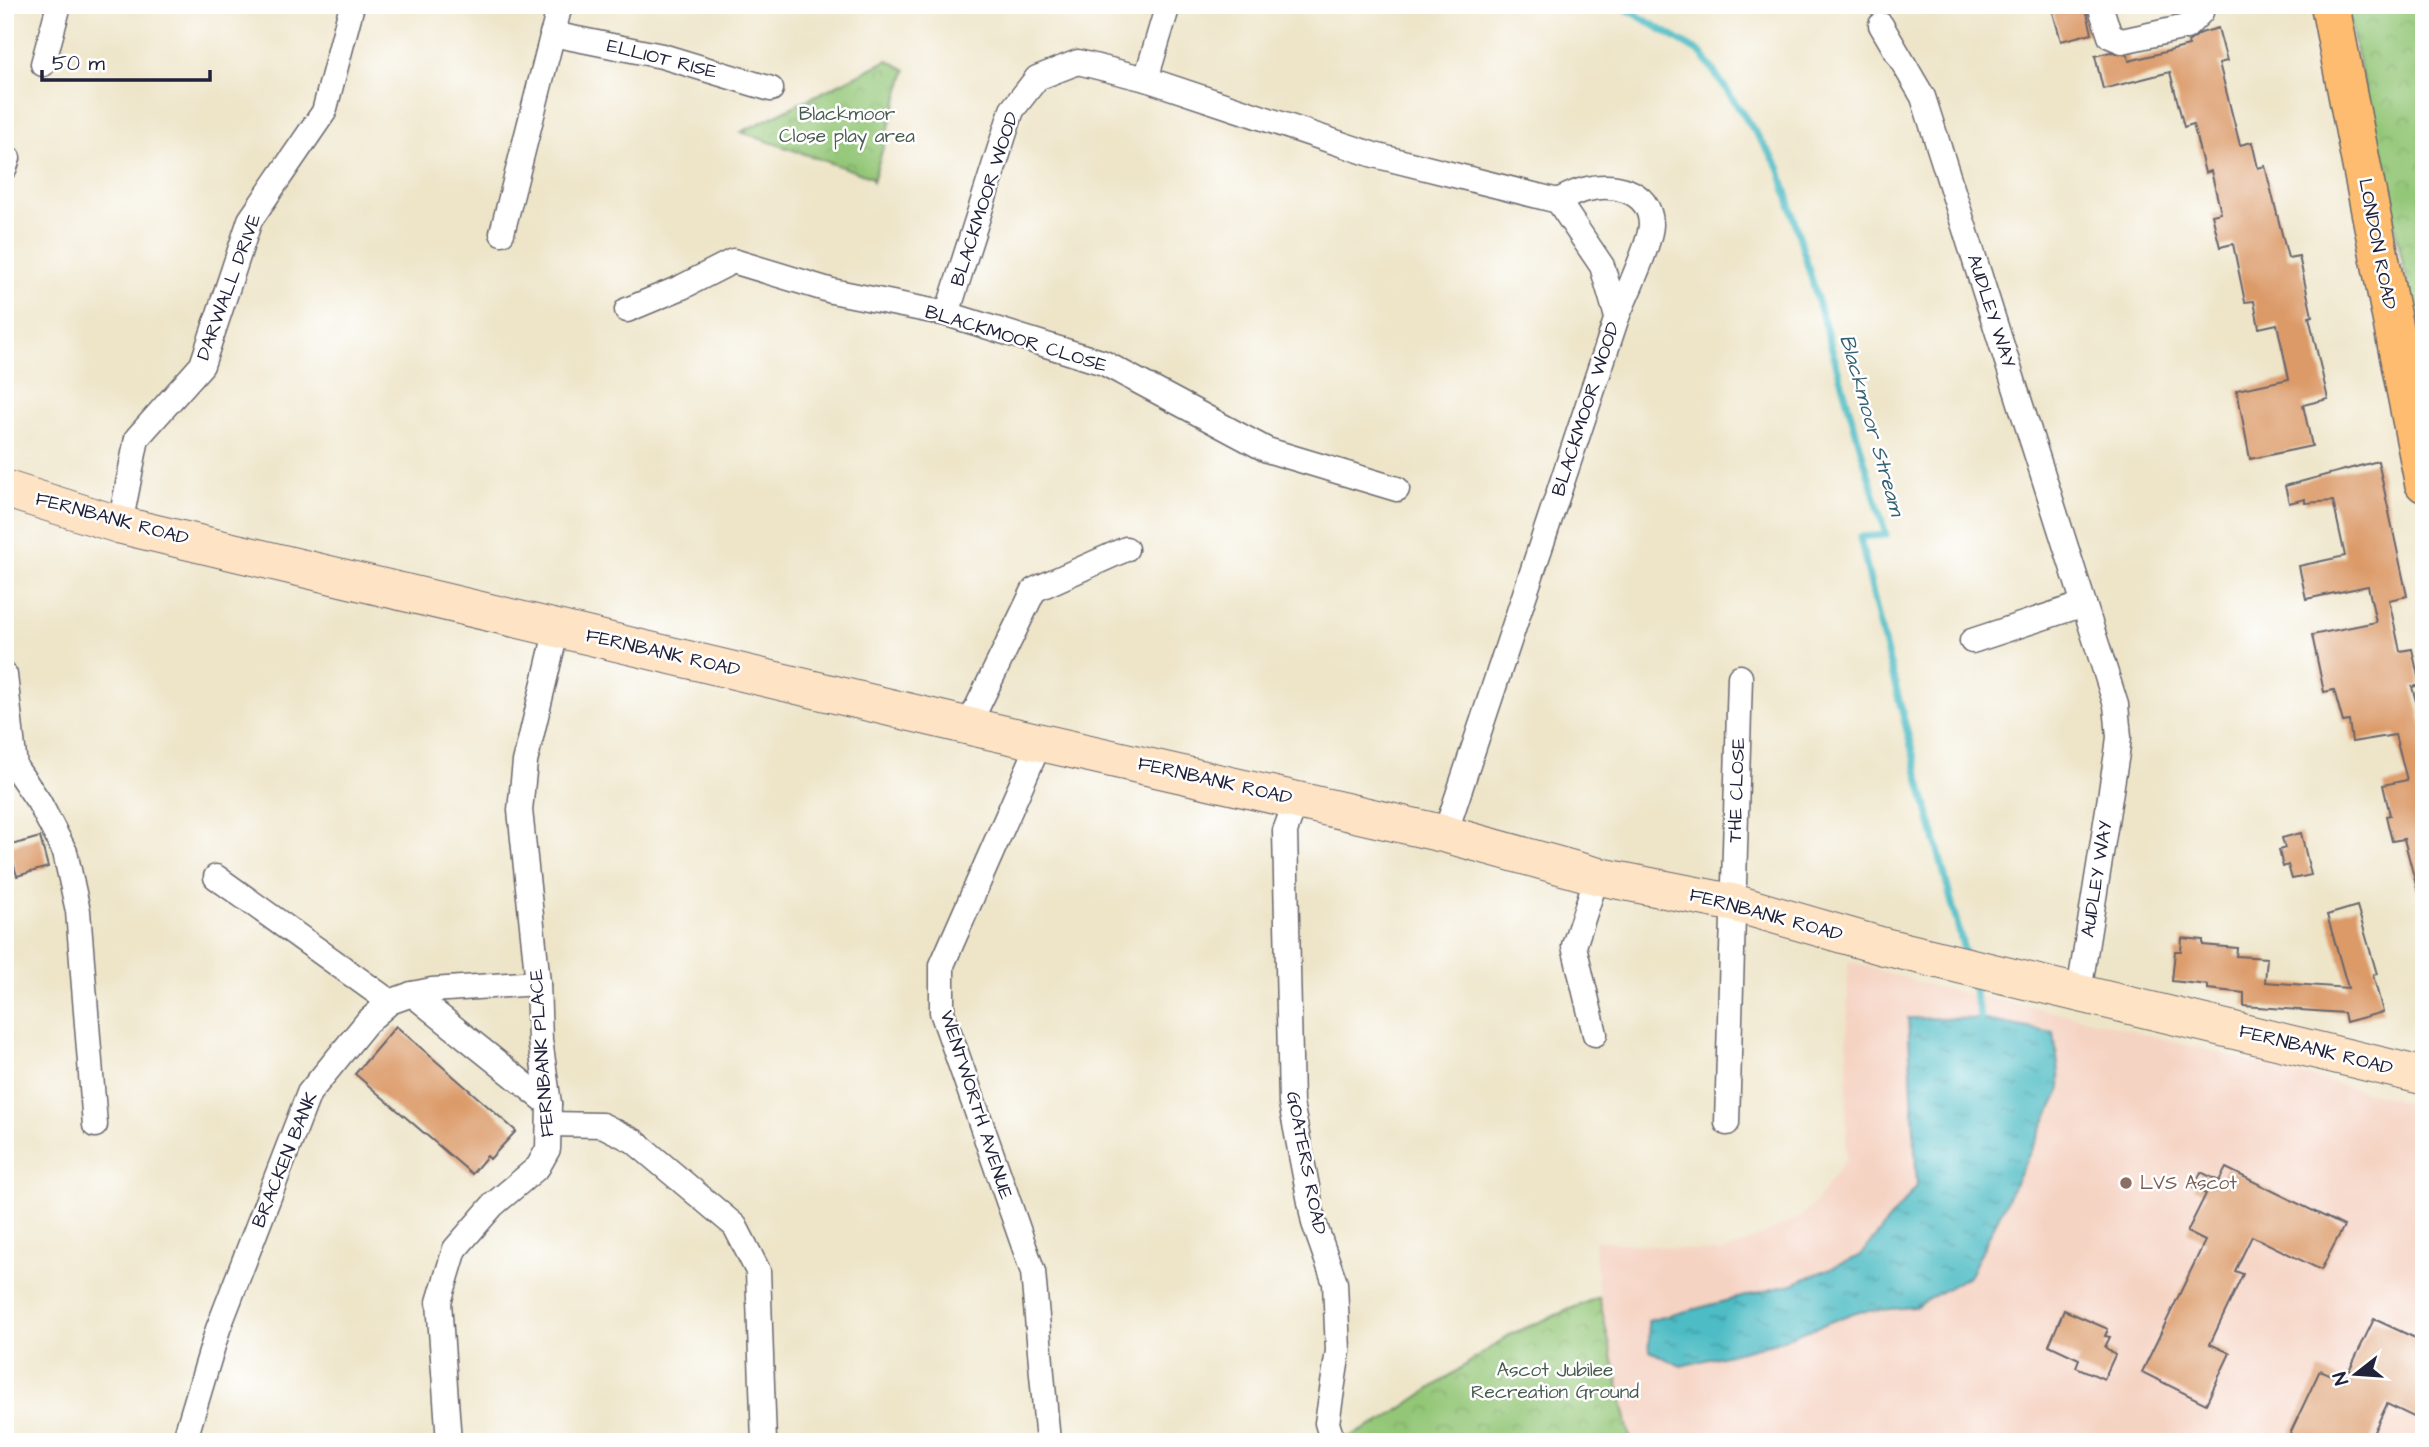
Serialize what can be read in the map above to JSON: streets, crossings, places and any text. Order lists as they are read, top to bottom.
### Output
{
  "streets": {
    "main road": ["LONDON ROAD"],
    "street": [
      "ELLIOT RISE",
      "BLACKMOOR WOOD",
      "DARWALL DRIVE",
      "AUDLEY WAY",
      "BLACKMOOR CLOSE",
      "FERNBANK ROAD",
      "THE CLOSE",
      "FERNBANK PLACE",
      "WENTWORTH AVENUE",
      "BRACKEN BANK",
      "GOATERS ROAD"
    ]
  },
  "crossings": [
    ["BLACKMOOR WOOD", "BLACKMOOR CLOSE"],
    ["BLACKMOOR WOOD", "FERNBANK ROAD"],
    ["DARWALL DRIVE", "FERNBANK ROAD"],
    ["AUDLEY WAY", "FERNBANK ROAD"],
    ["FERNBANK ROAD", "THE CLOSE"],
    ["FERNBANK ROAD", "FERNBANK PLACE"],
    ["FERNBANK ROAD", "WENTWORTH AVENUE"],
    ["FERNBANK ROAD", "GOATERS ROAD"]
  ],
  "water": ["Blackmoor Stream"],
  "parks": ["Blackmoor Close play area", "Ascot Jubilee Recreation Ground"],
  "places": ["LVS Ascot"],
  "scale_bar": "50 m",
  "north": "left"
}
